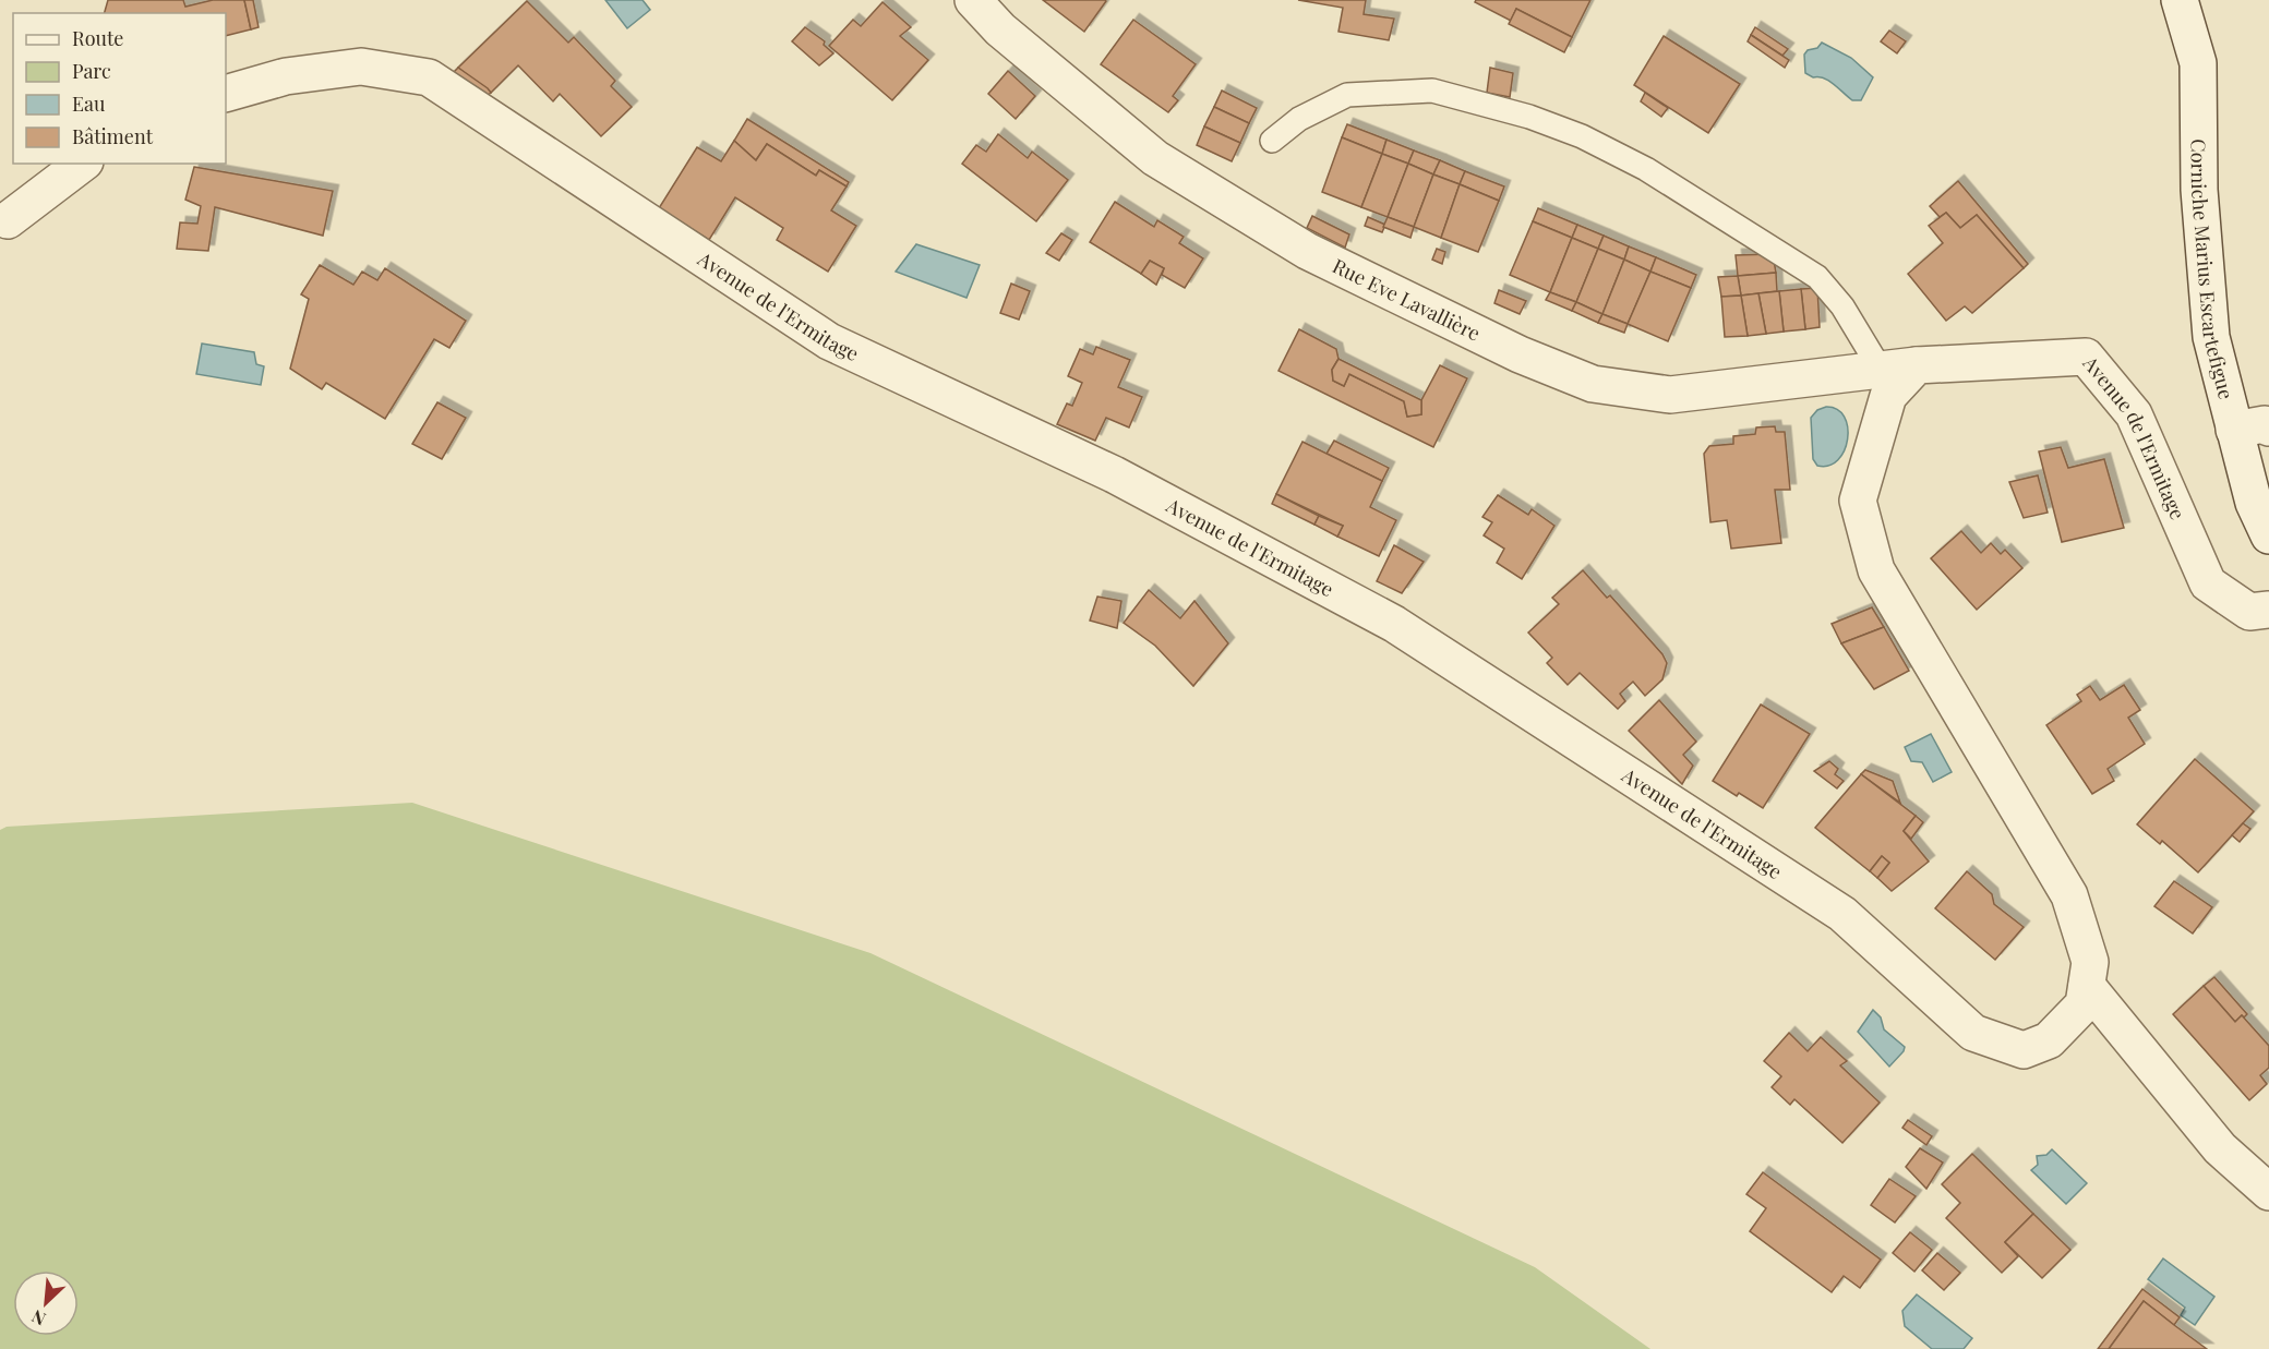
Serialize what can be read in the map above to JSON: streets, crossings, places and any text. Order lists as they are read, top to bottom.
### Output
{
  "streets": {
    "street": ["Corniche Marius Escartefigue", "Rue Eve Lavallière", "Avenue de l'Ermitage"]
  },
  "crossings": [
    ["Rue Eve Lavallière", "Avenue de l'Ermitage"]
  ],
  "legend": [
    "Route",
    "Parc",
    "Eau",
    "Bâtiment"
  ],
  "north": "bottom left"
}
